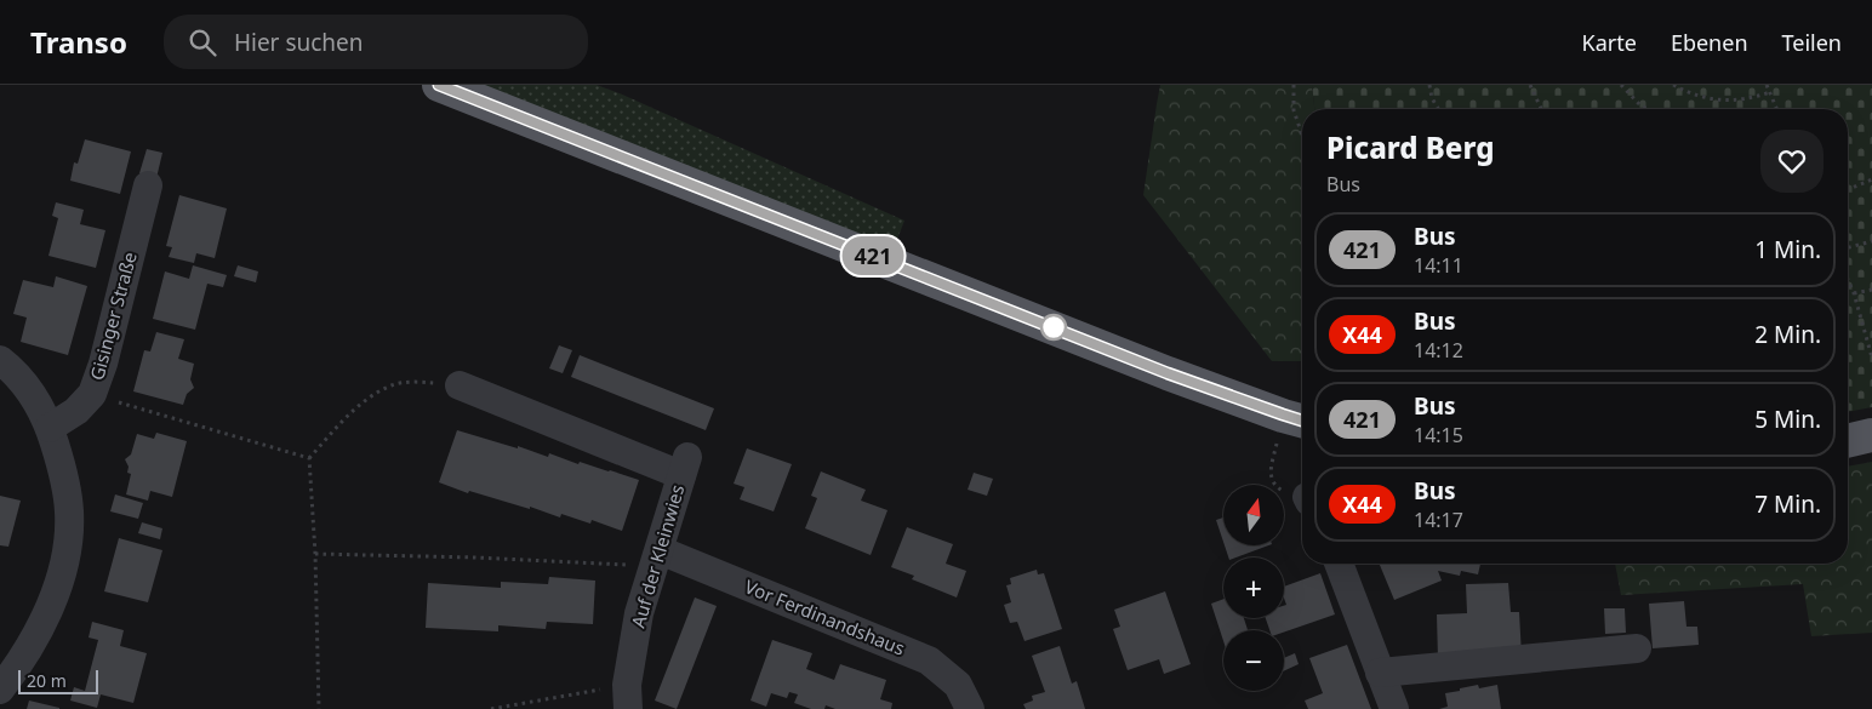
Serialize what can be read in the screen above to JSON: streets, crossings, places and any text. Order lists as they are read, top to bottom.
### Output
{
  "streets": {
    "street": ["Gisinger Straße", "Auf der Kleinwies", "Vor Ferdinandshaus"]
  },
  "crossings": [
    ["Auf der Kleinwies", "Vor Ferdinandshaus"]
  ],
  "lines": ["bus line 421"],
  "scale_bar": "20 m",
  "north": "top",
  "page": {
    "header": "Transo",
    "search": "Hier suchen",
    "nav": ["Karte", "Ebenen", "Teilen"],
    "on_map": "421",
    "heading": ["Picard Berg", "Bus"],
    "list": [
      {
        "mark": "421",
        "name": "Bus",
        "note": "14:11",
        "value": "1 Min."
      },
      {
        "mark": "X44",
        "name": "Bus",
        "note": "14:12",
        "value": "2 Min."
      },
      {
        "mark": "421",
        "name": "Bus",
        "note": "14:15",
        "value": "5 Min."
      },
      {
        "mark": "X44",
        "name": "Bus",
        "note": "14:17",
        "value": "7 Min."
      }
    ],
    "map_buttons": ["+", "−"],
    "scale": "20 m"
  }
}
